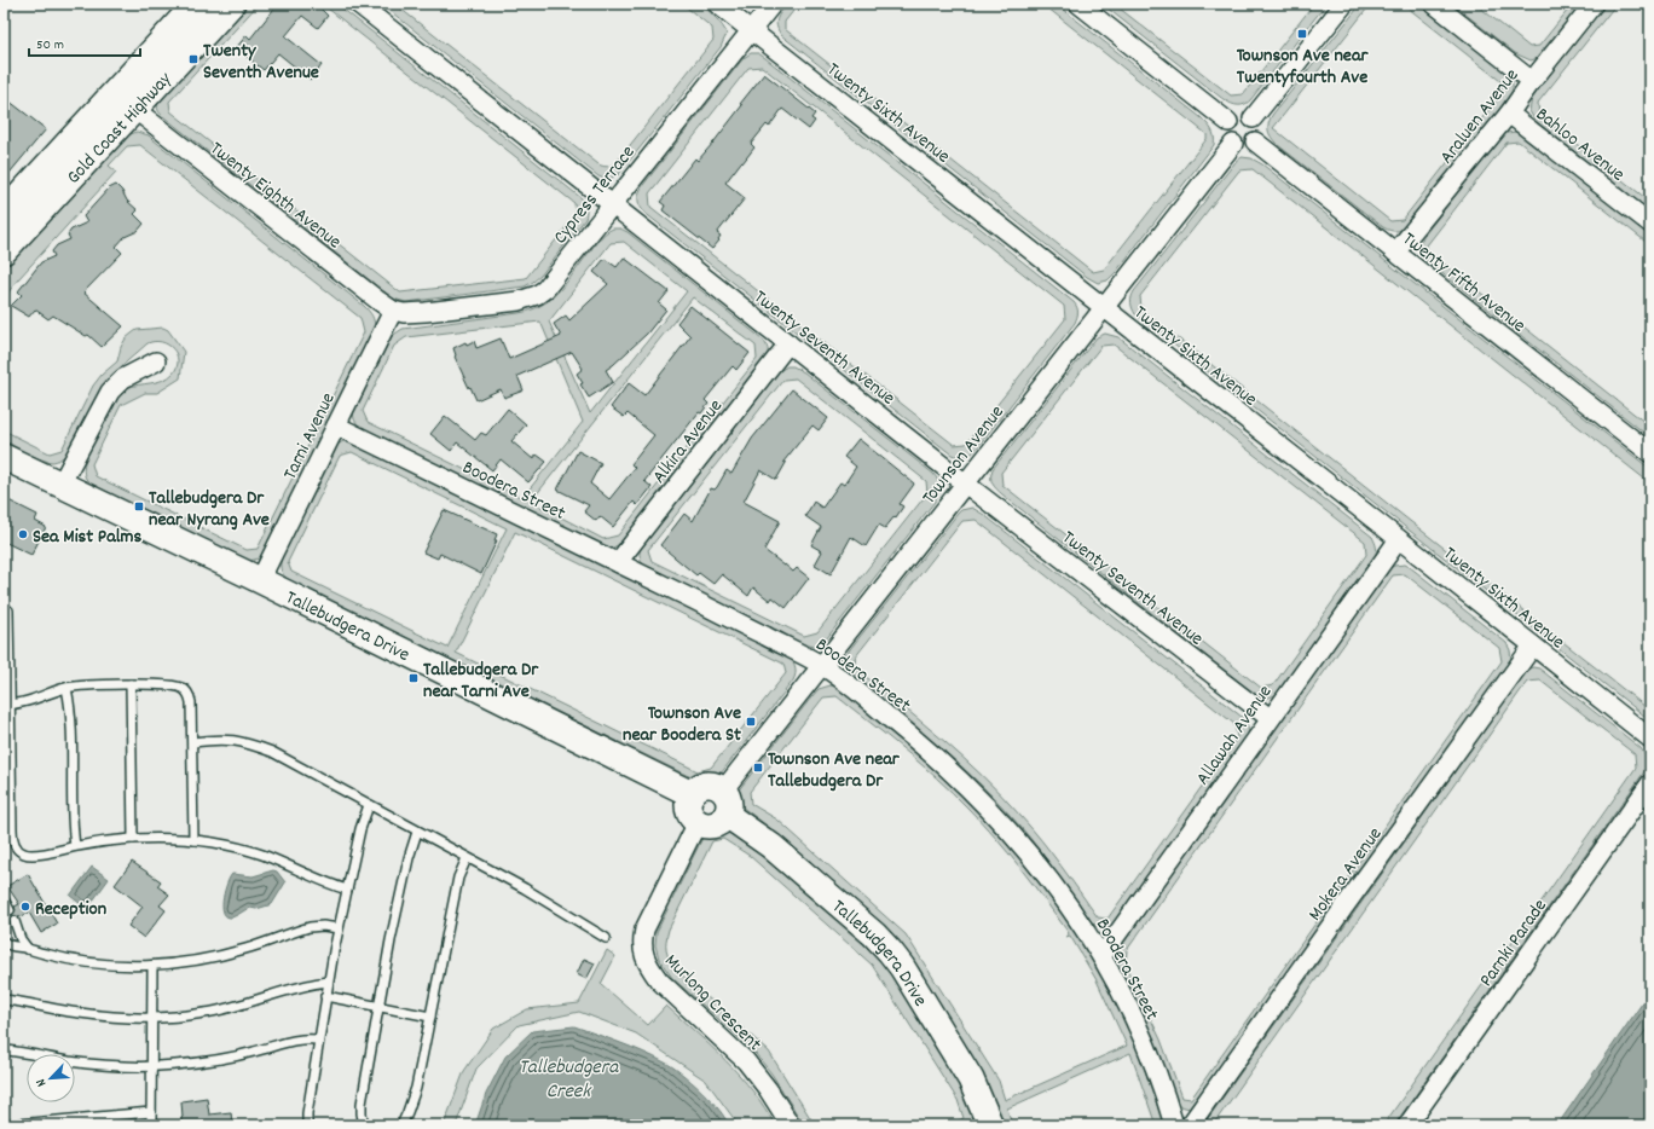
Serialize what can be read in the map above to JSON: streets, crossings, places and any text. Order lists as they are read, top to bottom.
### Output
{
  "streets": {
    "highway": ["Gold Coast Highway"],
    "street": [
      "Twenty Sixth Avenue",
      "Araluen Avenue",
      "Bahloo Avenue",
      "Twenty Eighth Avenue",
      "Cypress Terrace",
      "Twenty Fifth Avenue",
      "Twenty Seventh Avenue",
      "Tarni Avenue",
      "Alkira Avenue",
      "Townson Avenue",
      "Boodera Street",
      "Tallebudgera Drive",
      "Allawah Avenue",
      "Mokera Avenue",
      "Parnki Parade",
      "Murlong Crescent"
    ]
  },
  "crossings": [
    ["Twenty Sixth Avenue", "Cypress Terrace"],
    ["Twenty Sixth Avenue", "Townson Avenue"],
    ["Twenty Sixth Avenue", "Allawah Avenue"],
    ["Twenty Sixth Avenue", "Mokera Avenue"],
    ["Araluen Avenue", "Bahloo Avenue"],
    ["Araluen Avenue", "Twenty Fifth Avenue"],
    ["Gold Coast Highway", "Twenty Eighth Avenue"],
    ["Twenty Eighth Avenue", "Cypress Terrace"],
    ["Twenty Eighth Avenue", "Tarni Avenue"],
    ["Cypress Terrace", "Twenty Seventh Avenue"],
    ["Cypress Terrace", "Tarni Avenue"],
    ["Twenty Fifth Avenue", "Townson Avenue"],
    ["Twenty Seventh Avenue", "Alkira Avenue"],
    ["Twenty Seventh Avenue", "Townson Avenue"],
    ["Twenty Seventh Avenue", "Allawah Avenue"],
    ["Tarni Avenue", "Boodera Street"],
    ["Tarni Avenue", "Tallebudgera Drive"],
    ["Alkira Avenue", "Boodera Street"],
    ["Townson Avenue", "Boodera Street"],
    ["Townson Avenue", "Tallebudgera Drive"],
    ["Townson Avenue", "Murlong Crescent"],
    ["Boodera Street", "Allawah Avenue"],
    ["Tallebudgera Drive", "Murlong Crescent"]
  ],
  "water": ["Tallebudgera Creek"],
  "places": {
    "transit": [
      "Townson Ave near Twentyfourth Ave",
      "Twenty Seventh Avenue",
      "Tallebudgera Dr near Nyrang Ave",
      "Tallebudgera Dr near Tarni Ave",
      "Townson Ave near Boodera St",
      "Townson Ave near Tallebudgera Dr"
    ],
    "other": ["Sea Mist Palms", "Reception"]
  },
  "scale_bar": "50 m",
  "north": "bottom left"
}
